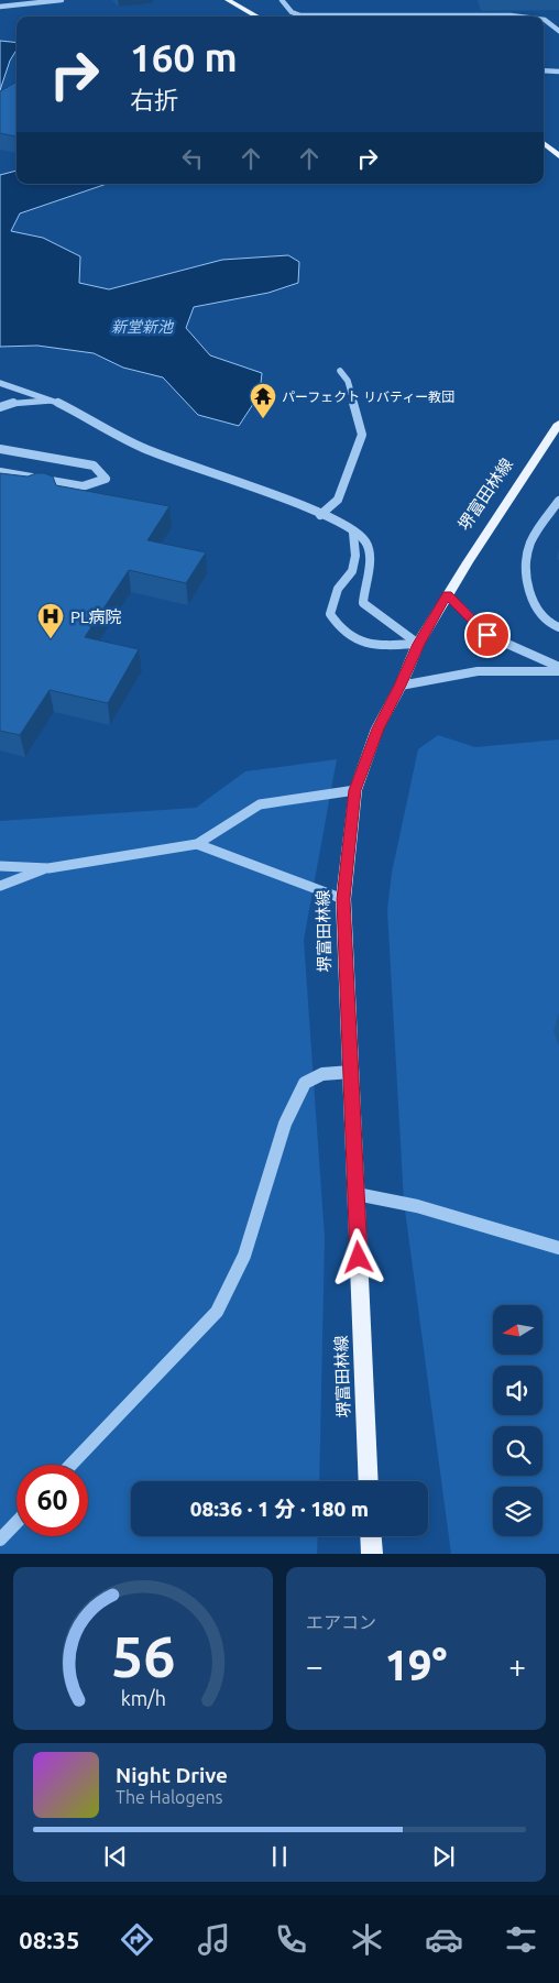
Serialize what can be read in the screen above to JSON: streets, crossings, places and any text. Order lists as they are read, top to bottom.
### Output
{
  "streets": {
    "main road": ["堺富田林線"]
  },
  "water": ["新堂新池"],
  "places": {
    "temple": ["パーフェクト リバティー教団"],
    "hospital": ["PL病院"]
  },
  "north": "left",
  "page": {
    "turn": ["160 m", "右折"],
    "limit": "60",
    "trip": "08:36 · 1 分 · 180 m",
    "tile": "エアコン",
    "heat": ["−", "19°", "+"],
    "song": ["Night Drive", "The Halogens"],
    "tabs": "08:35",
    "gauge": ["56", "km/h"]
  }
}
